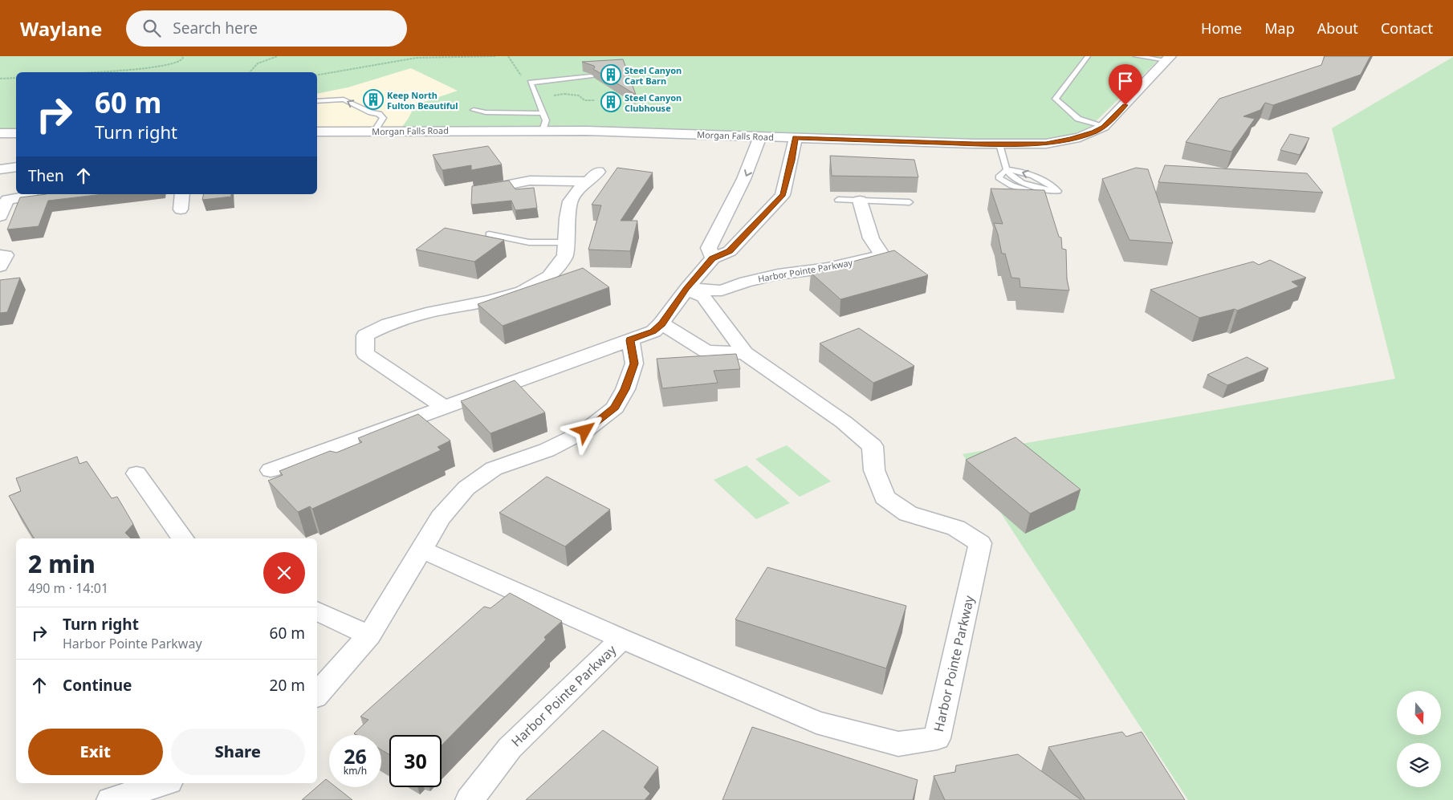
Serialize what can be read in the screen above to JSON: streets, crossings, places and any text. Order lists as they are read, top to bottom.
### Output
{
  "streets": {
    "street": ["Morgan Falls Road", "Harbor Pointe Parkway"]
  },
  "places": {
    "building": ["Steel Canyon Cart Barn", "Keep North Fulton Beautiful", "Steel Canyon Clubhouse"]
  },
  "north": "bottom",
  "page": {
    "header": "Waylane",
    "search": "Search here",
    "nav": [
      "Home",
      "Map",
      "About",
      "Contact"
    ],
    "turn": ["60 m", "Turn right"],
    "then": "Then",
    "heading": ["2 min", "490 m · 14:01"],
    "list": [
      {
        "name": "Turn right",
        "note": "Harbor Pointe Parkway",
        "value": "60 m"
      },
      {
        "name": "Continue",
        "value": "20 m"
      }
    ],
    "buttons": ["Exit", "Share"],
    "speed": "26 km/h",
    "limit": "30"
  }
}
